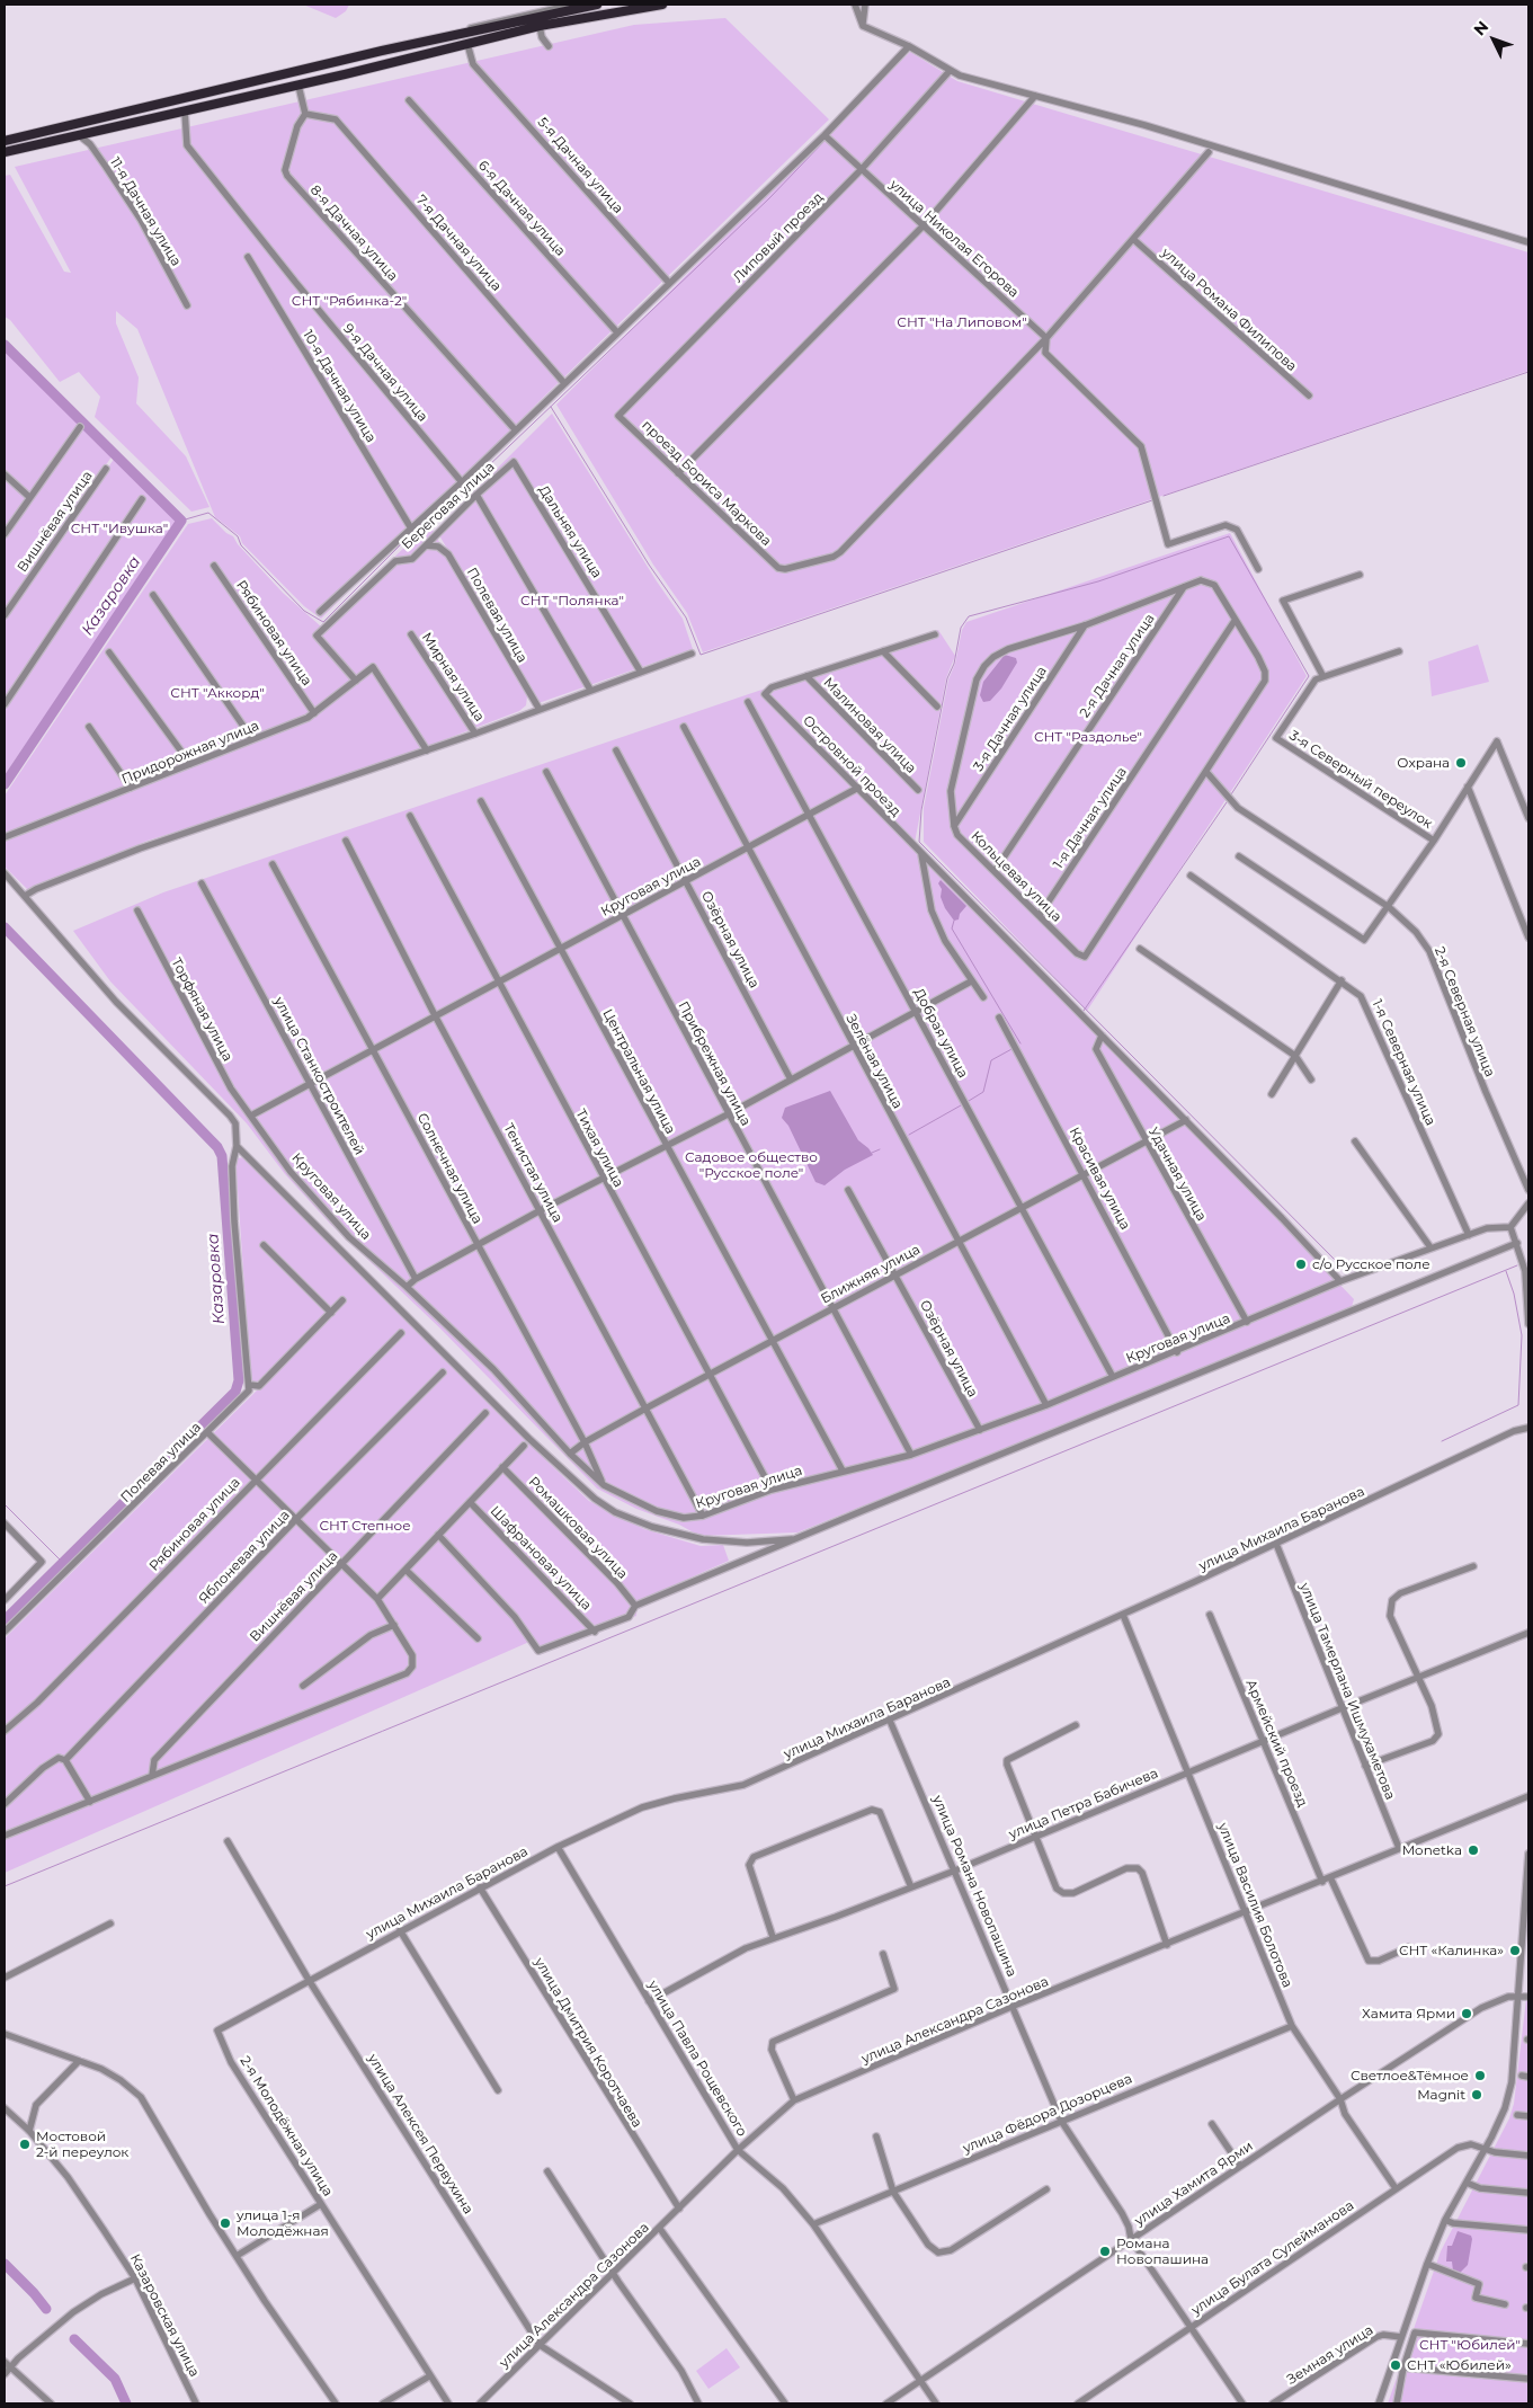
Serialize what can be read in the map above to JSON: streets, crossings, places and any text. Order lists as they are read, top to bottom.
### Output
{
  "streets": {
    "street": [
      "5-я Дачная улица",
      "6-я Дачная улица",
      "11-я Дачная улица",
      "8-я Дачная улица",
      "Липовый проезд",
      "улица Николая Егорова",
      "7-я Дачная улица",
      "улица Романа Филипова",
      "9-я Дачная улица",
      "10-я Дачная улица",
      "проезд Бориса Маркова",
      "Береговая улица",
      "Вишнёвая улица",
      "Дальняя улица",
      "Полевая улица",
      "Рябиновая улица",
      "2-я Дачная улица",
      "Мирная улица",
      "3-я Дачная улица",
      "Малиновая улица",
      "Придорожная улица",
      "Островной проезд",
      "3-я Северный переулок",
      "1-я Дачная улица",
      "Кольцевая улица",
      "Круговая улица",
      "Озёрная улица",
      "Торфяная улица",
      "2-я Северная улица",
      "Добрая улица",
      "Зелёная улица",
      "1-я Северная улица",
      "Прибрежная улица",
      "Центральная улица",
      "улица Станкостроителей",
      "Тихая улица",
      "Солнечная улица",
      "Тенистая улица",
      "Удачная улица",
      "Красивая улица",
      "Ближняя улица",
      "Ромашковая улица",
      "улица Михаила Баранова",
      "Яблоневая улица",
      "Шафрановая улица",
      "улица Тамерлана Ишмухаметова",
      "Армейский проезд",
      "улица Петра Бабичева",
      "улица Романа Новопашина",
      "улица Василия Болотова",
      "улица Александра Сазонова",
      "улица Дмитрия Коротчаева",
      "улица Павла Рощевского",
      "улица Фёдора Дозорцева",
      "2-я Молодёжная улица",
      "улица Алексея Первухина",
      "улица Хамита Ярми",
      "улица Булата Сулейманова",
      "Казаровская улица",
      "Земная улица"
    ]
  },
  "crossings": [
    ["8-я Дачная улица", "7-я Дачная улица"],
    ["Липовый проезд", "улица Николая Егорова"],
    ["Липовый проезд", "проезд Бориса Маркова"],
    ["улица Николая Егорова", "проезд Бориса Маркова"],
    ["Береговая улица", "Дальняя улица"],
    ["Береговая улица", "Полевая улица"],
    ["Береговая улица", "Придорожная улица"],
    ["Рябиновая улица", "Придорожная улица"],
    ["2-я Дачная улица", "Кольцевая улица"],
    ["3-я Дачная улица", "Кольцевая улица"],
    ["Малиновая улица", "Островной проезд"],
    ["Островной проезд", "Круговая улица"],
    ["1-я Дачная улица", "Кольцевая улица"],
    ["Кольцевая улица", "2-я Северная улица"],
    ["Круговая улица", "Озёрная улица"],
    ["Круговая улица", "Торфяная улица"],
    ["Круговая улица", "Добрая улица"],
    ["Круговая улица", "Зелёная улица"],
    ["Круговая улица", "1-я Северная улица"],
    ["Круговая улица", "Прибрежная улица"],
    ["Круговая улица", "Центральная улица"],
    ["Круговая улица", "улица Станкостроителей"],
    ["Круговая улица", "Тихая улица"],
    ["Круговая улица", "Солнечная улица"],
    ["Круговая улица", "Тенистая улица"],
    ["Круговая улица", "Удачная улица"],
    ["Круговая улица", "Красивая улица"],
    ["Круговая улица", "Ближняя улица"],
    ["Озёрная улица", "Ближняя улица"],
    ["Добрая улица", "Ближняя улица"],
    ["Зелёная улица", "Ближняя улица"],
    ["Прибрежная улица", "Ближняя улица"],
    ["Центральная улица", "Ближняя улица"],
    ["Тихая улица", "Ближняя улица"],
    ["Солнечная улица", "Ближняя улица"],
    ["Тенистая улица", "Ближняя улица"],
    ["Удачная улица", "Ближняя улица"],
    ["Красивая улица", "Ближняя улица"],
    ["улица Михаила Баранова", "улица Тамерлана Ишмухаметова"],
    ["улица Михаила Баранова", "улица Романа Новопашина"],
    ["улица Михаила Баранова", "улица Василия Болотова"],
    ["улица Михаила Баранова", "улица Дмитрия Коротчаева"],
    ["улица Михаила Баранова", "улица Павла Рощевского"],
    ["улица Михаила Баранова", "2-я Молодёжная улица"],
    ["улица Михаила Баранова", "улица Алексея Первухина"],
    ["улица Тамерлана Ишмухаметова", "улица Петра Бабичева"],
    ["улица Тамерлана Ишмухаметова", "улица Александра Сазонова"],
    ["Армейский проезд", "улица Петра Бабичева"],
    ["Армейский проезд", "улица Александра Сазонова"],
    ["улица Петра Бабичева", "улица Романа Новопашина"],
    ["улица Петра Бабичева", "улица Василия Болотова"],
    ["улица Петра Бабичева", "улица Павла Рощевского"],
    ["улица Романа Новопашина", "улица Александра Сазонова"],
    ["улица Романа Новопашина", "улица Фёдора Дозорцева"],
    ["улица Романа Новопашина", "улица Хамита Ярми"],
    ["улица Романа Новопашина", "улица Булата Сулейманова"],
    ["улица Василия Болотова", "улица Александра Сазонова"],
    ["улица Василия Болотова", "улица Фёдора Дозорцева"],
    ["улица Василия Болотова", "улица Хамита Ярми"],
    ["улица Василия Болотова", "улица Булата Сулейманова"],
    ["улица Александра Сазонова", "улица Дмитрия Коротчаева"],
    ["улица Александра Сазонова", "улица Павла Рощевского"],
    ["улица Александра Сазонова", "улица Алексея Первухина"],
    ["улица Павла Рощевского", "улица Фёдора Дозорцева"],
    ["улица Павла Рощевского", "улица Хамита Ярми"]
  ],
  "water": ["Казаровка"],
  "parks": [
    "СНТ \"Рябинка-2\"",
    "СНТ \"На Липовом\"",
    "СНТ \"Ивушка\"",
    "СНТ \"Полянка\"",
    "СНТ \"Аккорд\"",
    "СНТ \"Раздолье\"",
    "Садовое общество \"Русское поле\"",
    "СНТ Степное",
    "СНТ \"Юбилей\""
  ],
  "places": [
    "Охрана",
    "с/о Русское поле",
    "Monetka",
    "СНТ «Калинка»",
    "Хамита Ярми",
    "Светлое&Тёмное",
    "Magnit",
    "Мостовой 2-й переулок",
    "улица 1-я Молодёжная",
    "Романа Новопашина",
    "СНТ «Юбилей»"
  ],
  "north": "top left"
}
